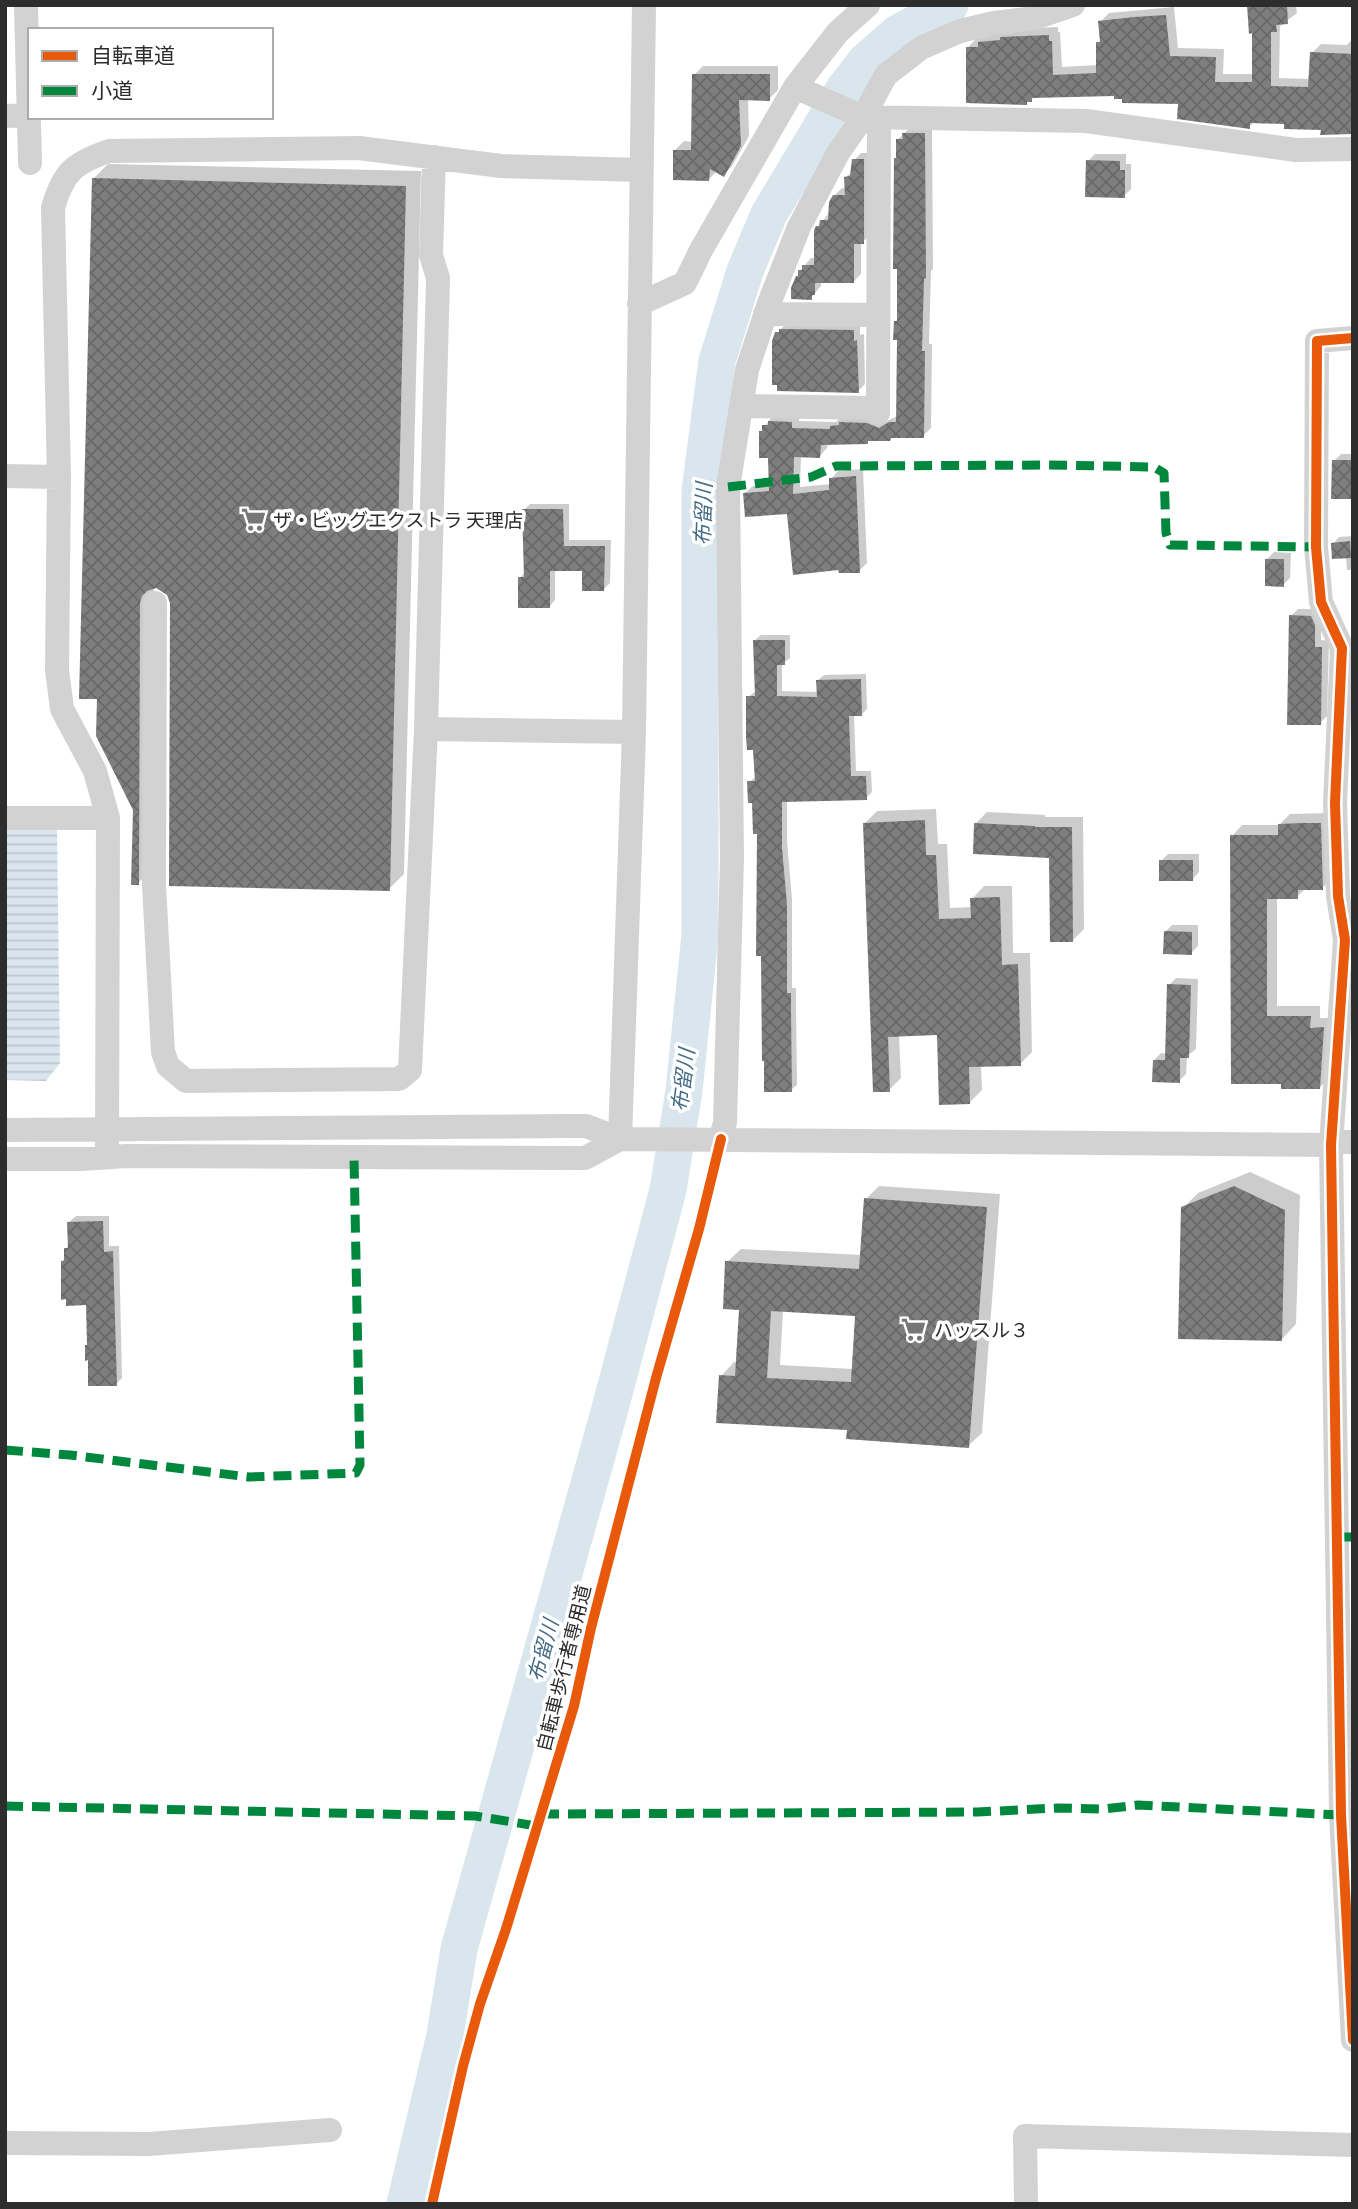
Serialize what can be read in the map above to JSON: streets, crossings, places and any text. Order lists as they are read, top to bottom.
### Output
{
  "streets": {
    "cycle path": ["自転車歩行者専用道"]
  },
  "water": ["布留川"],
  "places": {
    "supermarket": ["ザ・ビッグエクストラ 天理店", "ハッスル３"]
  },
  "legend": ["自転車道", "小道"]
}
